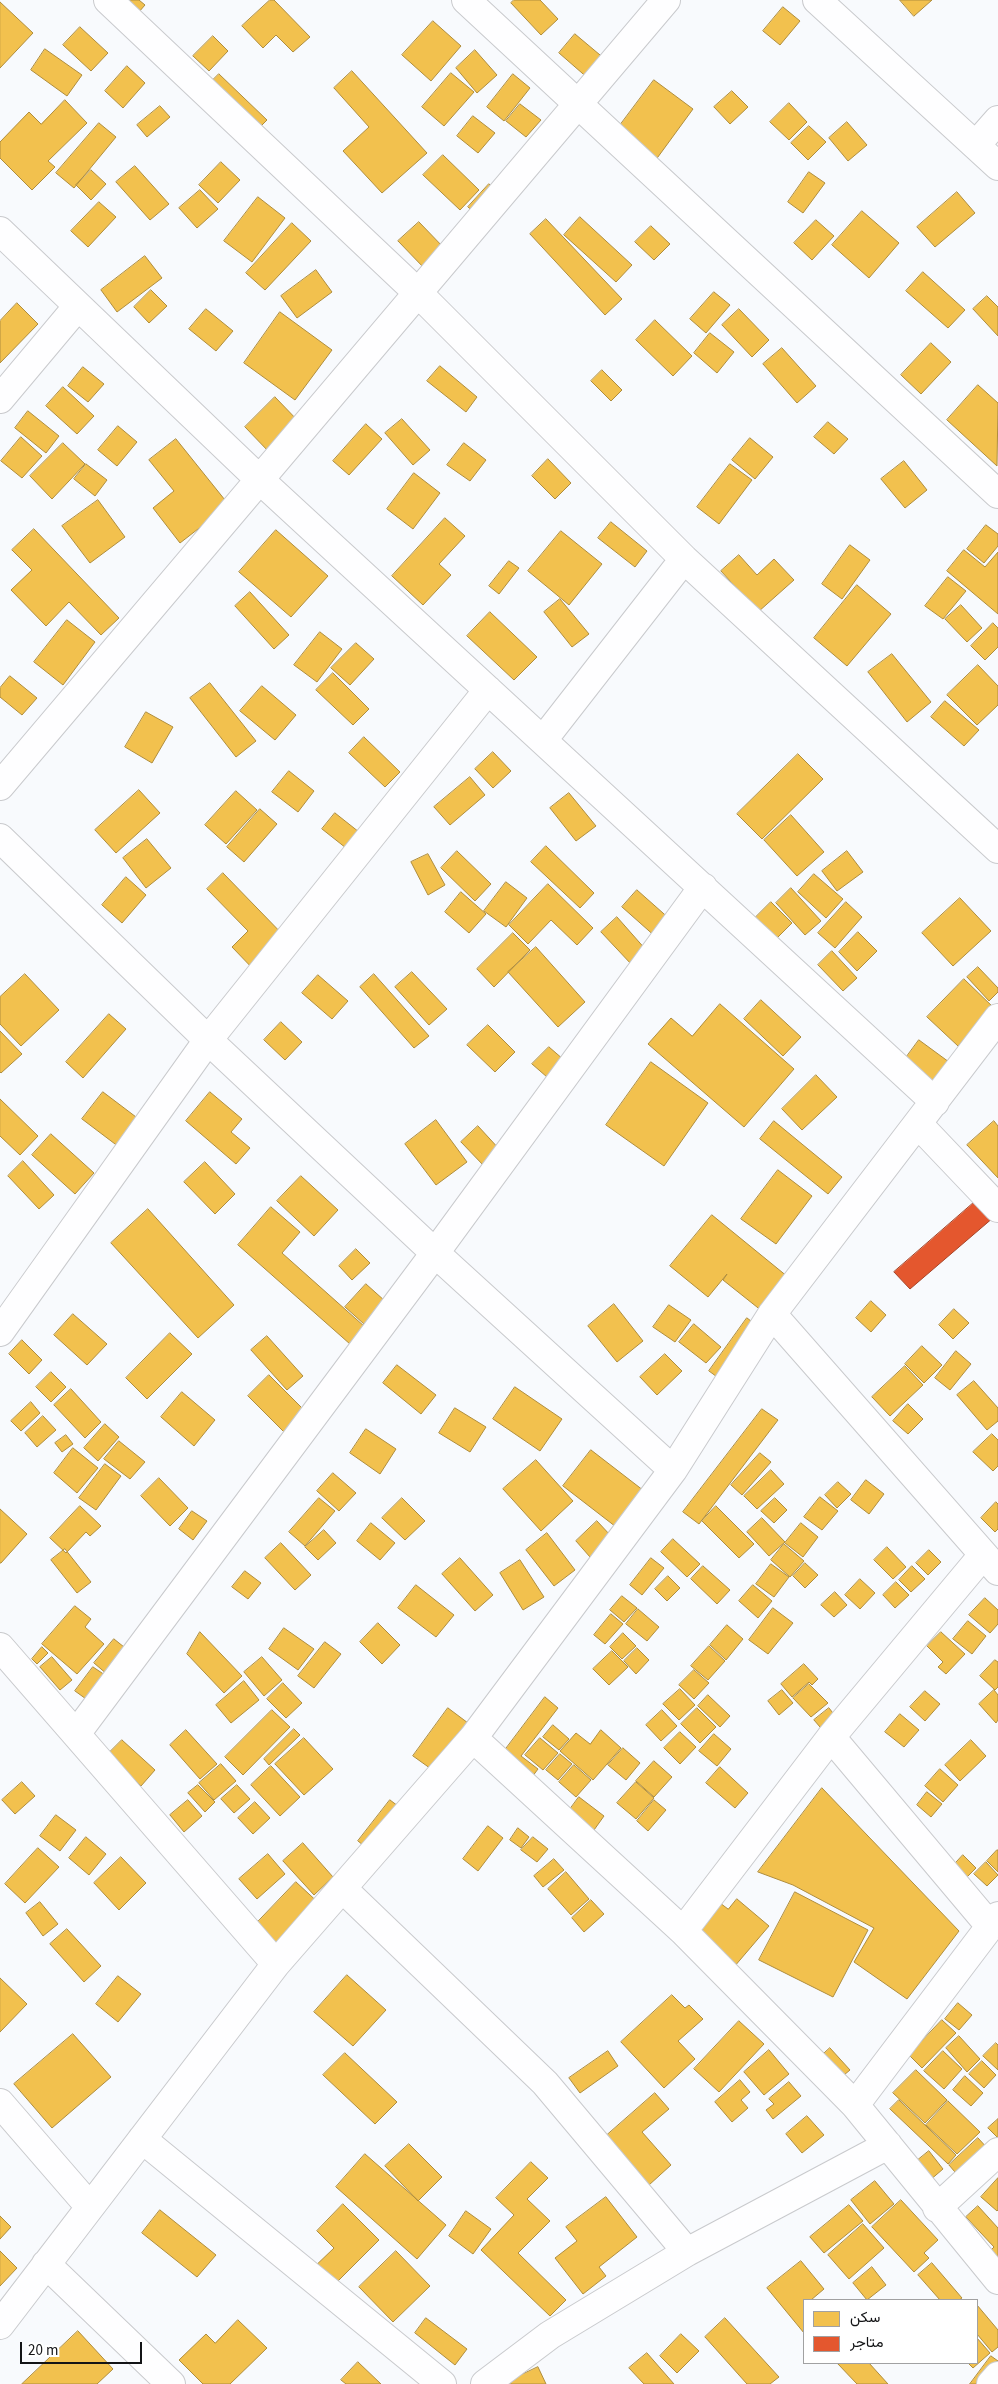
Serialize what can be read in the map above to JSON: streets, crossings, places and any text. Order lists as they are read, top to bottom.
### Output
{
  "legend": ["سكن", "متاجر"],
  "scale_bar": "20 m"
}
